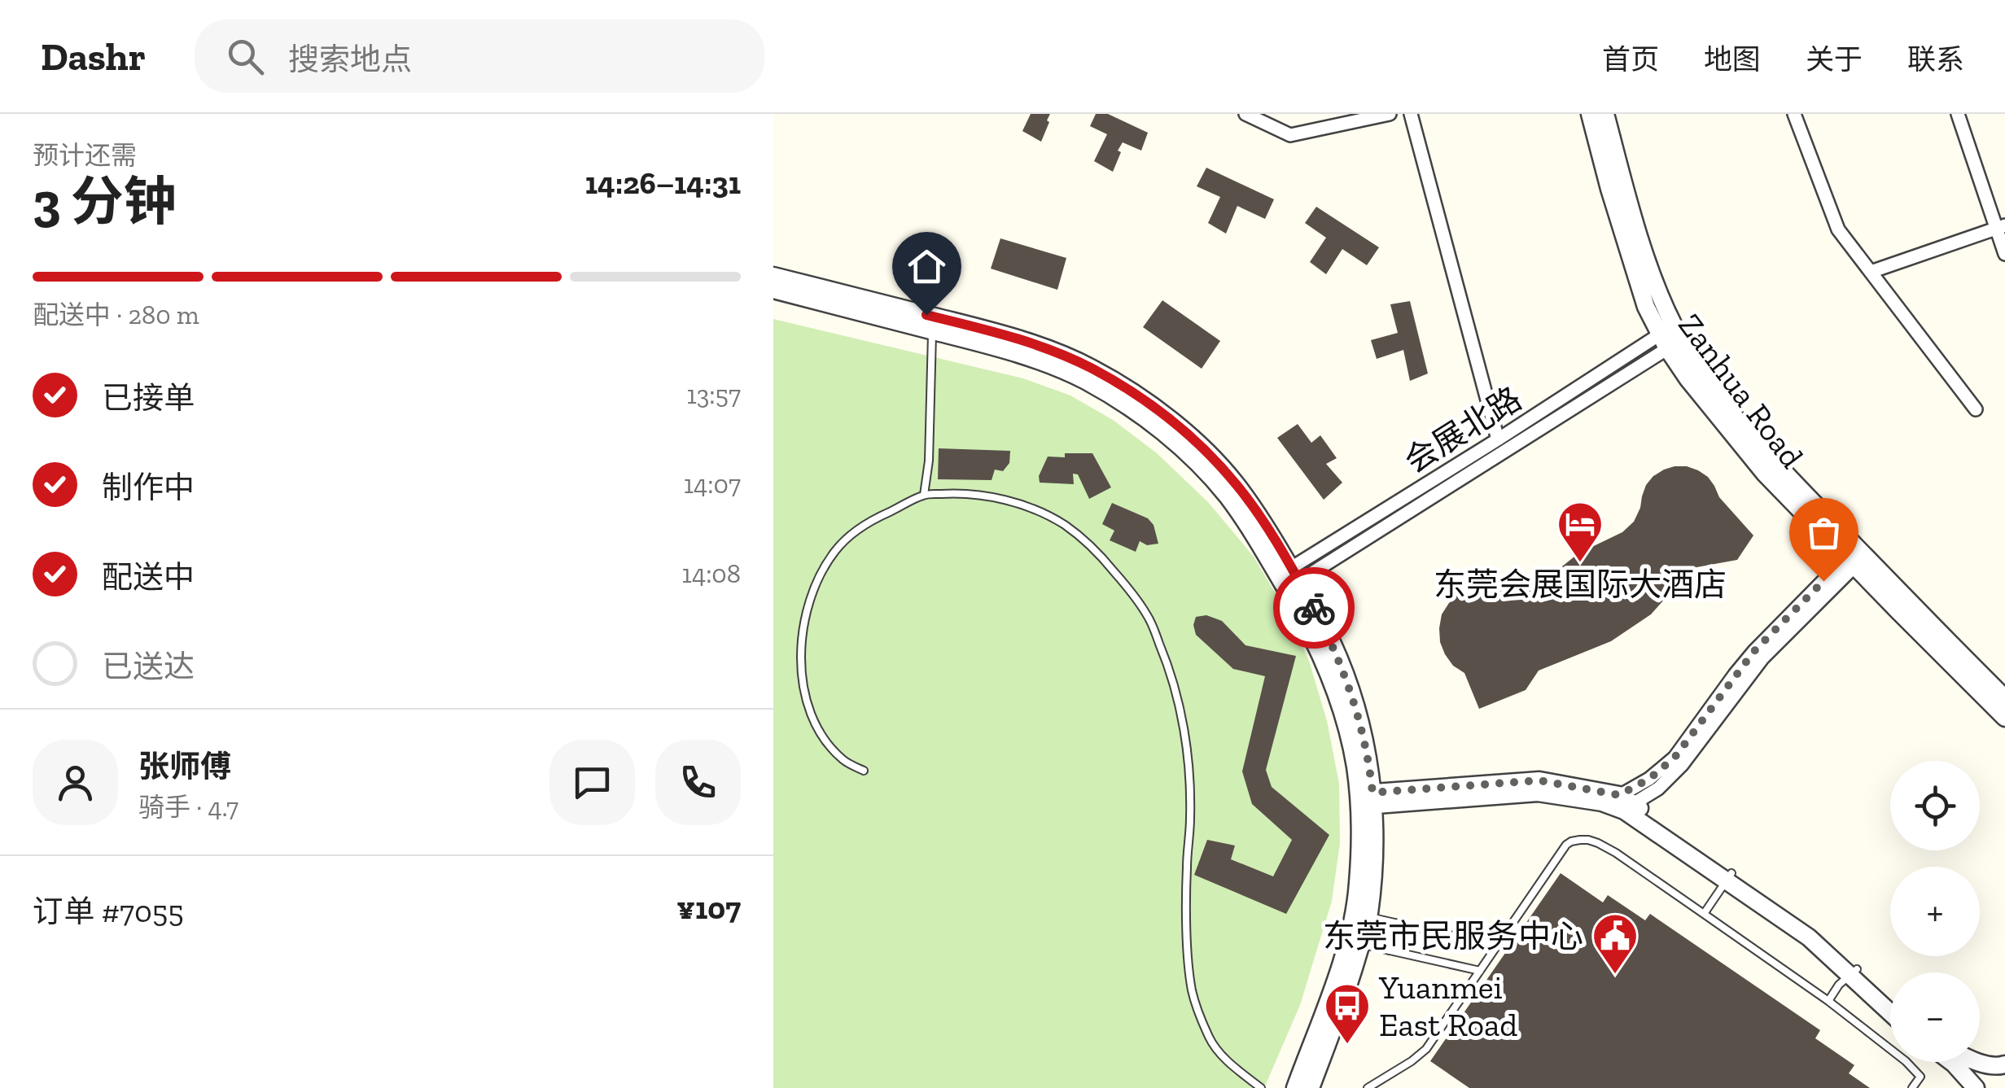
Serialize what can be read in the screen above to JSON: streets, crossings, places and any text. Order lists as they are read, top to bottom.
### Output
{
  "streets": {
    "street": ["Zanhua Road", "会展北路"]
  },
  "crossings": [
    ["Zanhua Road", "会展北路"]
  ],
  "places": {
    "hotel": ["东莞会展国际大酒店"],
    "public building": ["东莞市民服务中心"],
    "bus stop": ["Yuanmei East Road"]
  },
  "page": {
    "header": "Dashr",
    "search": "搜索地点",
    "nav": [
      "首页",
      "地图",
      "关于",
      "联系"
    ],
    "heading": ["3 分钟", "预计还需", "14:26–14:31"],
    "panel": [
      "张师傅",
      "骑手 · 4.7",
      "订单 #7055",
      "¥107"
    ],
    "bar": "配送中 · 280 m",
    "list": [
      ["已接单", "13:57"],
      ["制作中", "14:07"],
      ["配送中", "14:08"],
      "已送达"
    ],
    "map_buttons": ["+", "−"]
  }
}
